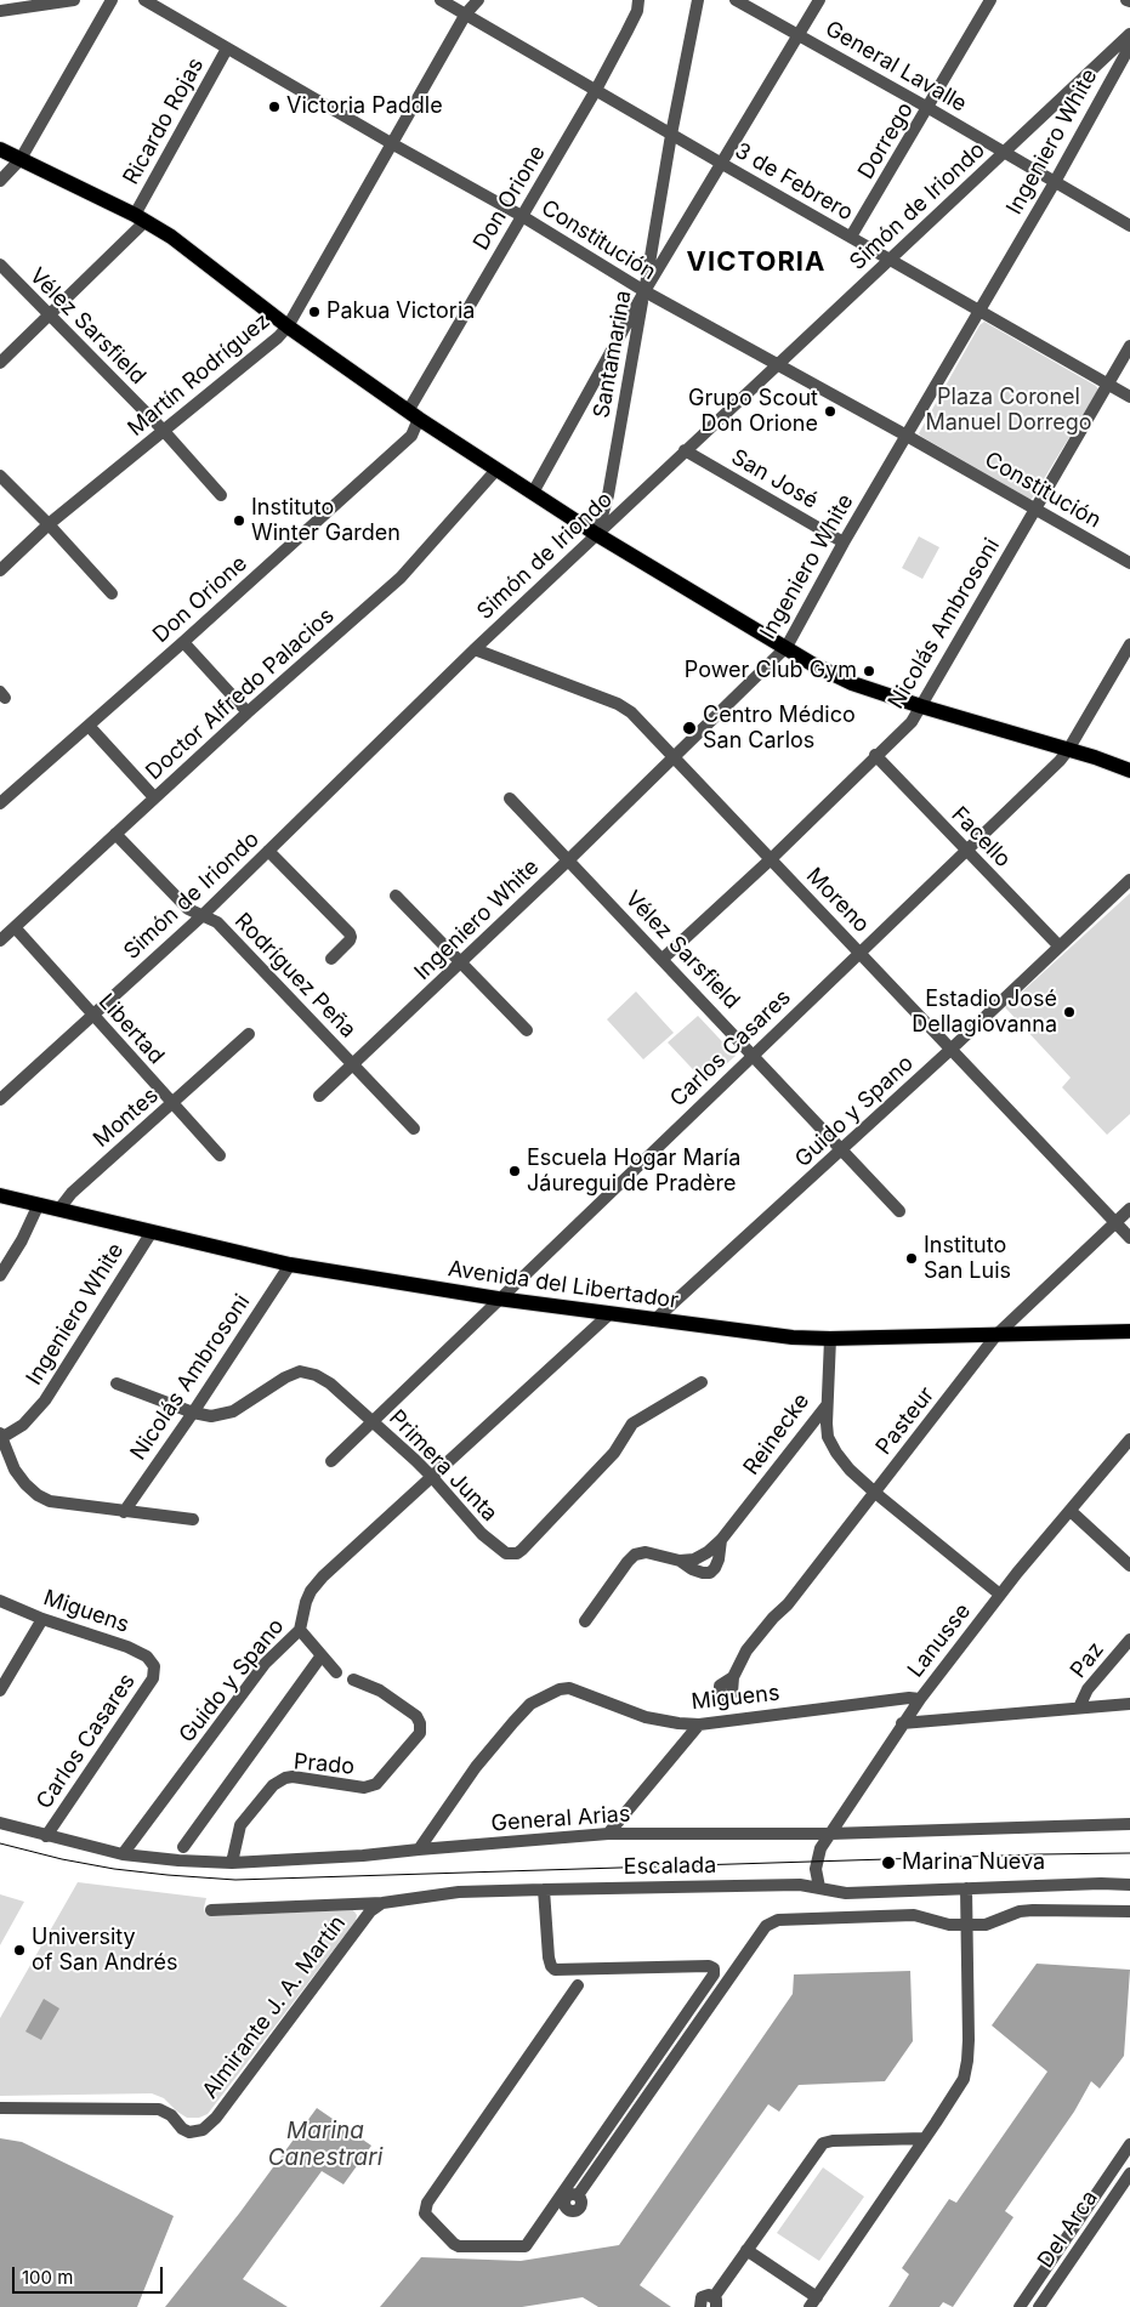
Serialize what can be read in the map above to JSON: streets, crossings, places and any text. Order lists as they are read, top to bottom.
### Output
{
  "streets": {
    "main road": ["Avenida del Libertador"],
    "street": [
      "General Lavalle",
      "Ricardo Rojas",
      "Dorrego",
      "Ingeniero White",
      "3 de Febrero",
      "Don Orione",
      "Simón de Iriondo",
      "Constitución",
      "Vélez Sarsfield",
      "Santamarina",
      "Martín Rodríguez",
      "San José",
      "Nicolás Ambrosoni",
      "Doctor Alfredo Palacios",
      "Facello",
      "Moreno",
      "Rodríguez Peña",
      "Libertad",
      "Carlos Casares",
      "Guido y Spano",
      "Montes",
      "Pasteur",
      "Reinecke",
      "Primera Junta",
      "Miguens",
      "Lanusse",
      "Paz",
      "Prado",
      "General Arias",
      "Escalada",
      "Almirante J. A. Martín",
      "Del Arca"
    ]
  },
  "crossings": [
    ["General Lavalle", "Dorrego"],
    ["General Lavalle", "Ingeniero White"],
    ["General Lavalle", "Simón de Iriondo"],
    ["Ricardo Rojas", "Constitución"],
    ["Ricardo Rojas", "Vélez Sarsfield"],
    ["Dorrego", "3 de Febrero"],
    ["Ingeniero White", "3 de Febrero"],
    ["Ingeniero White", "Simón de Iriondo"],
    ["Ingeniero White", "Constitución"],
    ["Ingeniero White", "Vélez Sarsfield"],
    ["Ingeniero White", "San José"],
    ["Ingeniero White", "Moreno"],
    ["Ingeniero White", "Rodríguez Peña"],
    ["Ingeniero White", "Avenida del Libertador"],
    ["3 de Febrero", "Don Orione"],
    ["3 de Febrero", "Simón de Iriondo"],
    ["3 de Febrero", "Santamarina"],
    ["3 de Febrero", "Martín Rodríguez"],
    ["3 de Febrero", "Nicolás Ambrosoni"],
    ["Don Orione", "Constitución"],
    ["Simón de Iriondo", "Constitución"],
    ["Simón de Iriondo", "Santamarina"],
    ["Simón de Iriondo", "San José"],
    ["Simón de Iriondo", "Moreno"],
    ["Simón de Iriondo", "Rodríguez Peña"],
    ["Simón de Iriondo", "Libertad"],
    ["Constitución", "Santamarina"],
    ["Constitución", "Martín Rodríguez"],
    ["Constitución", "Nicolás Ambrosoni"],
    ["Vélez Sarsfield", "Martín Rodríguez"],
    ["Vélez Sarsfield", "Nicolás Ambrosoni"],
    ["Vélez Sarsfield", "Carlos Casares"],
    ["Vélez Sarsfield", "Guido y Spano"],
    ["Nicolás Ambrosoni", "Facello"],
    ["Nicolás Ambrosoni", "Moreno"],
    ["Nicolás Ambrosoni", "Avenida del Libertador"],
    ["Nicolás Ambrosoni", "Primera Junta"],
    ["Doctor Alfredo Palacios", "Rodríguez Peña"],
    ["Doctor Alfredo Palacios", "Libertad"],
    ["Facello", "Carlos Casares"],
    ["Facello", "Guido y Spano"],
    ["Moreno", "Carlos Casares"],
    ["Moreno", "Guido y Spano"],
    ["Moreno", "Pasteur"],
    ["Libertad", "Montes"],
    ["Carlos Casares", "Avenida del Libertador"],
    ["Carlos Casares", "Primera Junta"],
    ["Carlos Casares", "Miguens"],
    ["Carlos Casares", "General Arias"],
    ["Guido y Spano", "Avenida del Libertador"],
    ["Guido y Spano", "Primera Junta"],
    ["Guido y Spano", "General Arias"],
    ["Montes", "Avenida del Libertador"],
    ["Avenida del Libertador", "Pasteur"],
    ["Avenida del Libertador", "Reinecke"],
    ["Miguens", "Lanusse"],
    ["Miguens", "General Arias"],
    ["Lanusse", "General Arias"],
    ["Lanusse", "Escalada"],
    ["Prado", "General Arias"],
    ["Escalada", "Almirante J. A. Martín"]
  ],
  "districts": ["VICTORIA"],
  "water": ["Marina Canestrari"],
  "parks": ["Plaza Coronel Manuel Dorrego"],
  "places": [
    "Victoria Paddle",
    "Pakua Victoria",
    "Grupo Scout Don Orione",
    "Instituto Winter Garden",
    "Power Club Gym",
    "Centro Médico San Carlos",
    "Estadio José Dellagiovanna",
    "Escuela Hogar María Jáuregui de Pradère",
    "Instituto San Luis",
    "Marina Nueva",
    "University of San Andrés"
  ],
  "scale_bar": "100 m"
}
